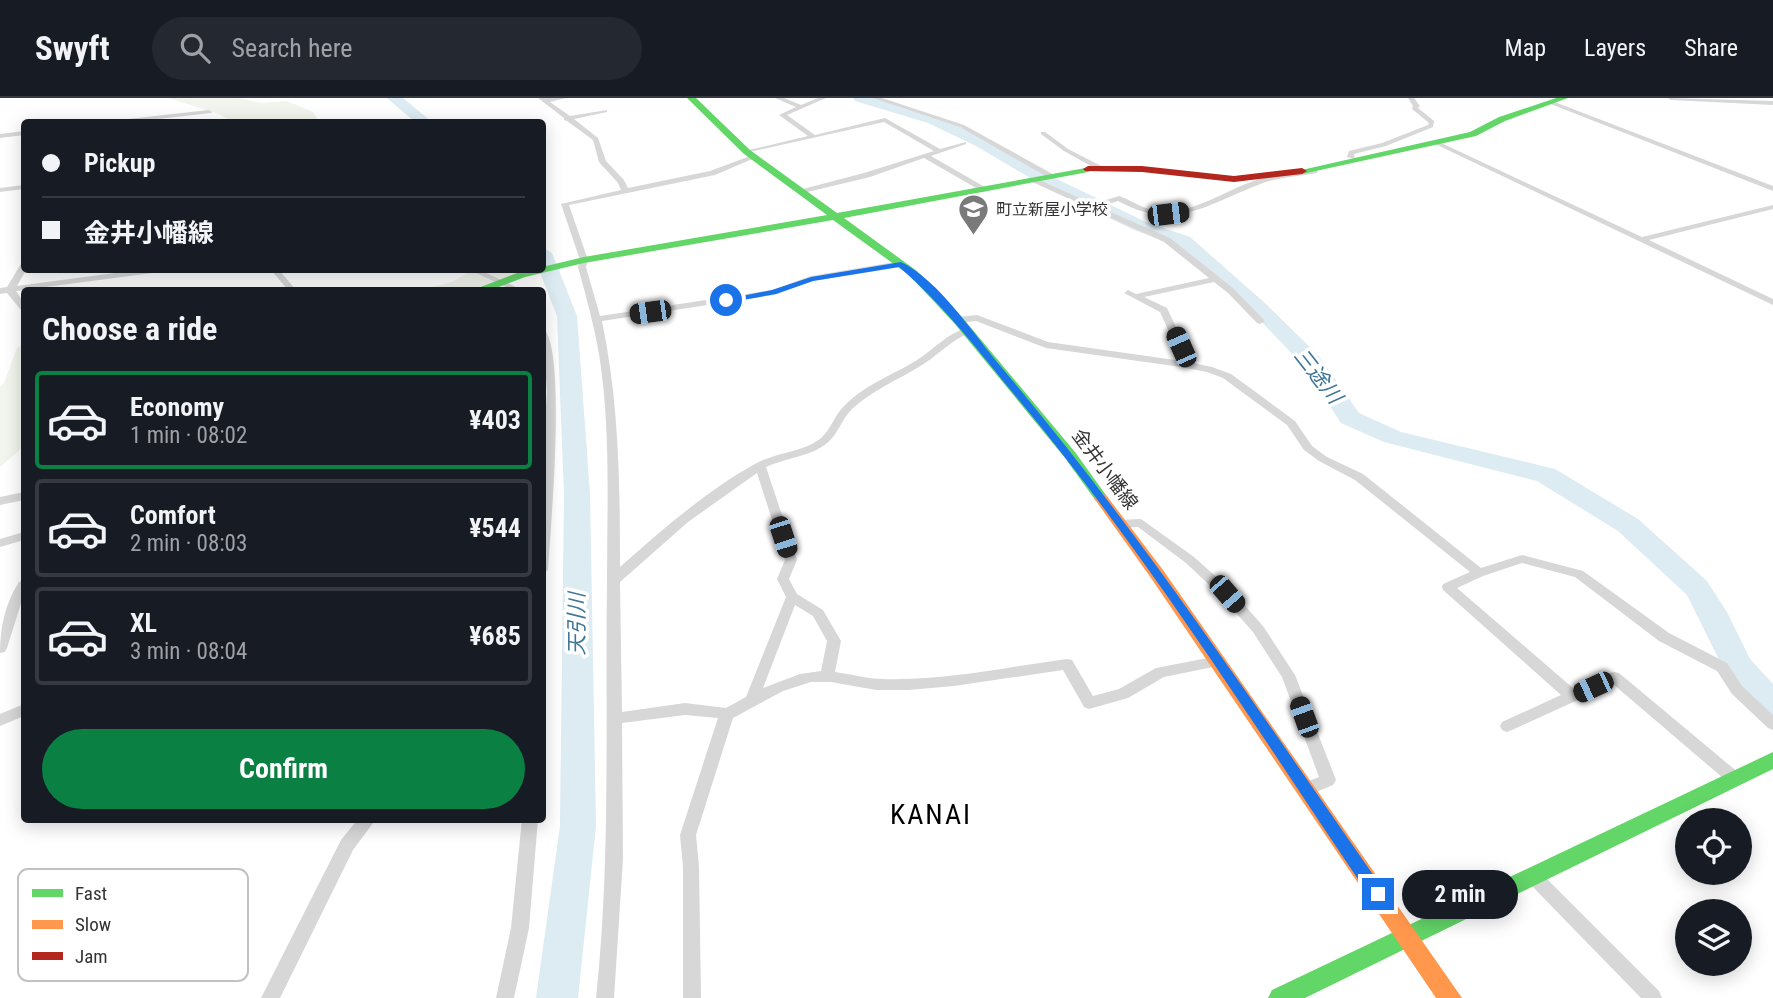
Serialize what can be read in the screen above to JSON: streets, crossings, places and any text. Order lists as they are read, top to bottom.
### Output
{
  "streets": {
    "main road": ["金井小幡線"]
  },
  "districts": ["KANAI"],
  "water": ["三途川", "天引川"],
  "places": {
    "school or university": ["町立新屋小学校"]
  },
  "legend": ["Fast", "Slow", "Jam"],
  "page": {
    "header": "Swyft",
    "search": "Search here",
    "nav": ["Map", "Layers", "Share"],
    "banner": ["Pickup", "金井小幡線"],
    "heading": "Choose a ride",
    "list": [
      {
        "name": "Economy",
        "note": "1 min · 08:02",
        "value": "¥403"
      },
      {
        "name": "Comfort",
        "note": "2 min · 08:03",
        "value": "¥544"
      },
      {
        "name": "XL",
        "note": "3 min · 08:04",
        "value": "¥685"
      }
    ],
    "buttons": "Confirm",
    "bubble": "2 min"
  }
}
